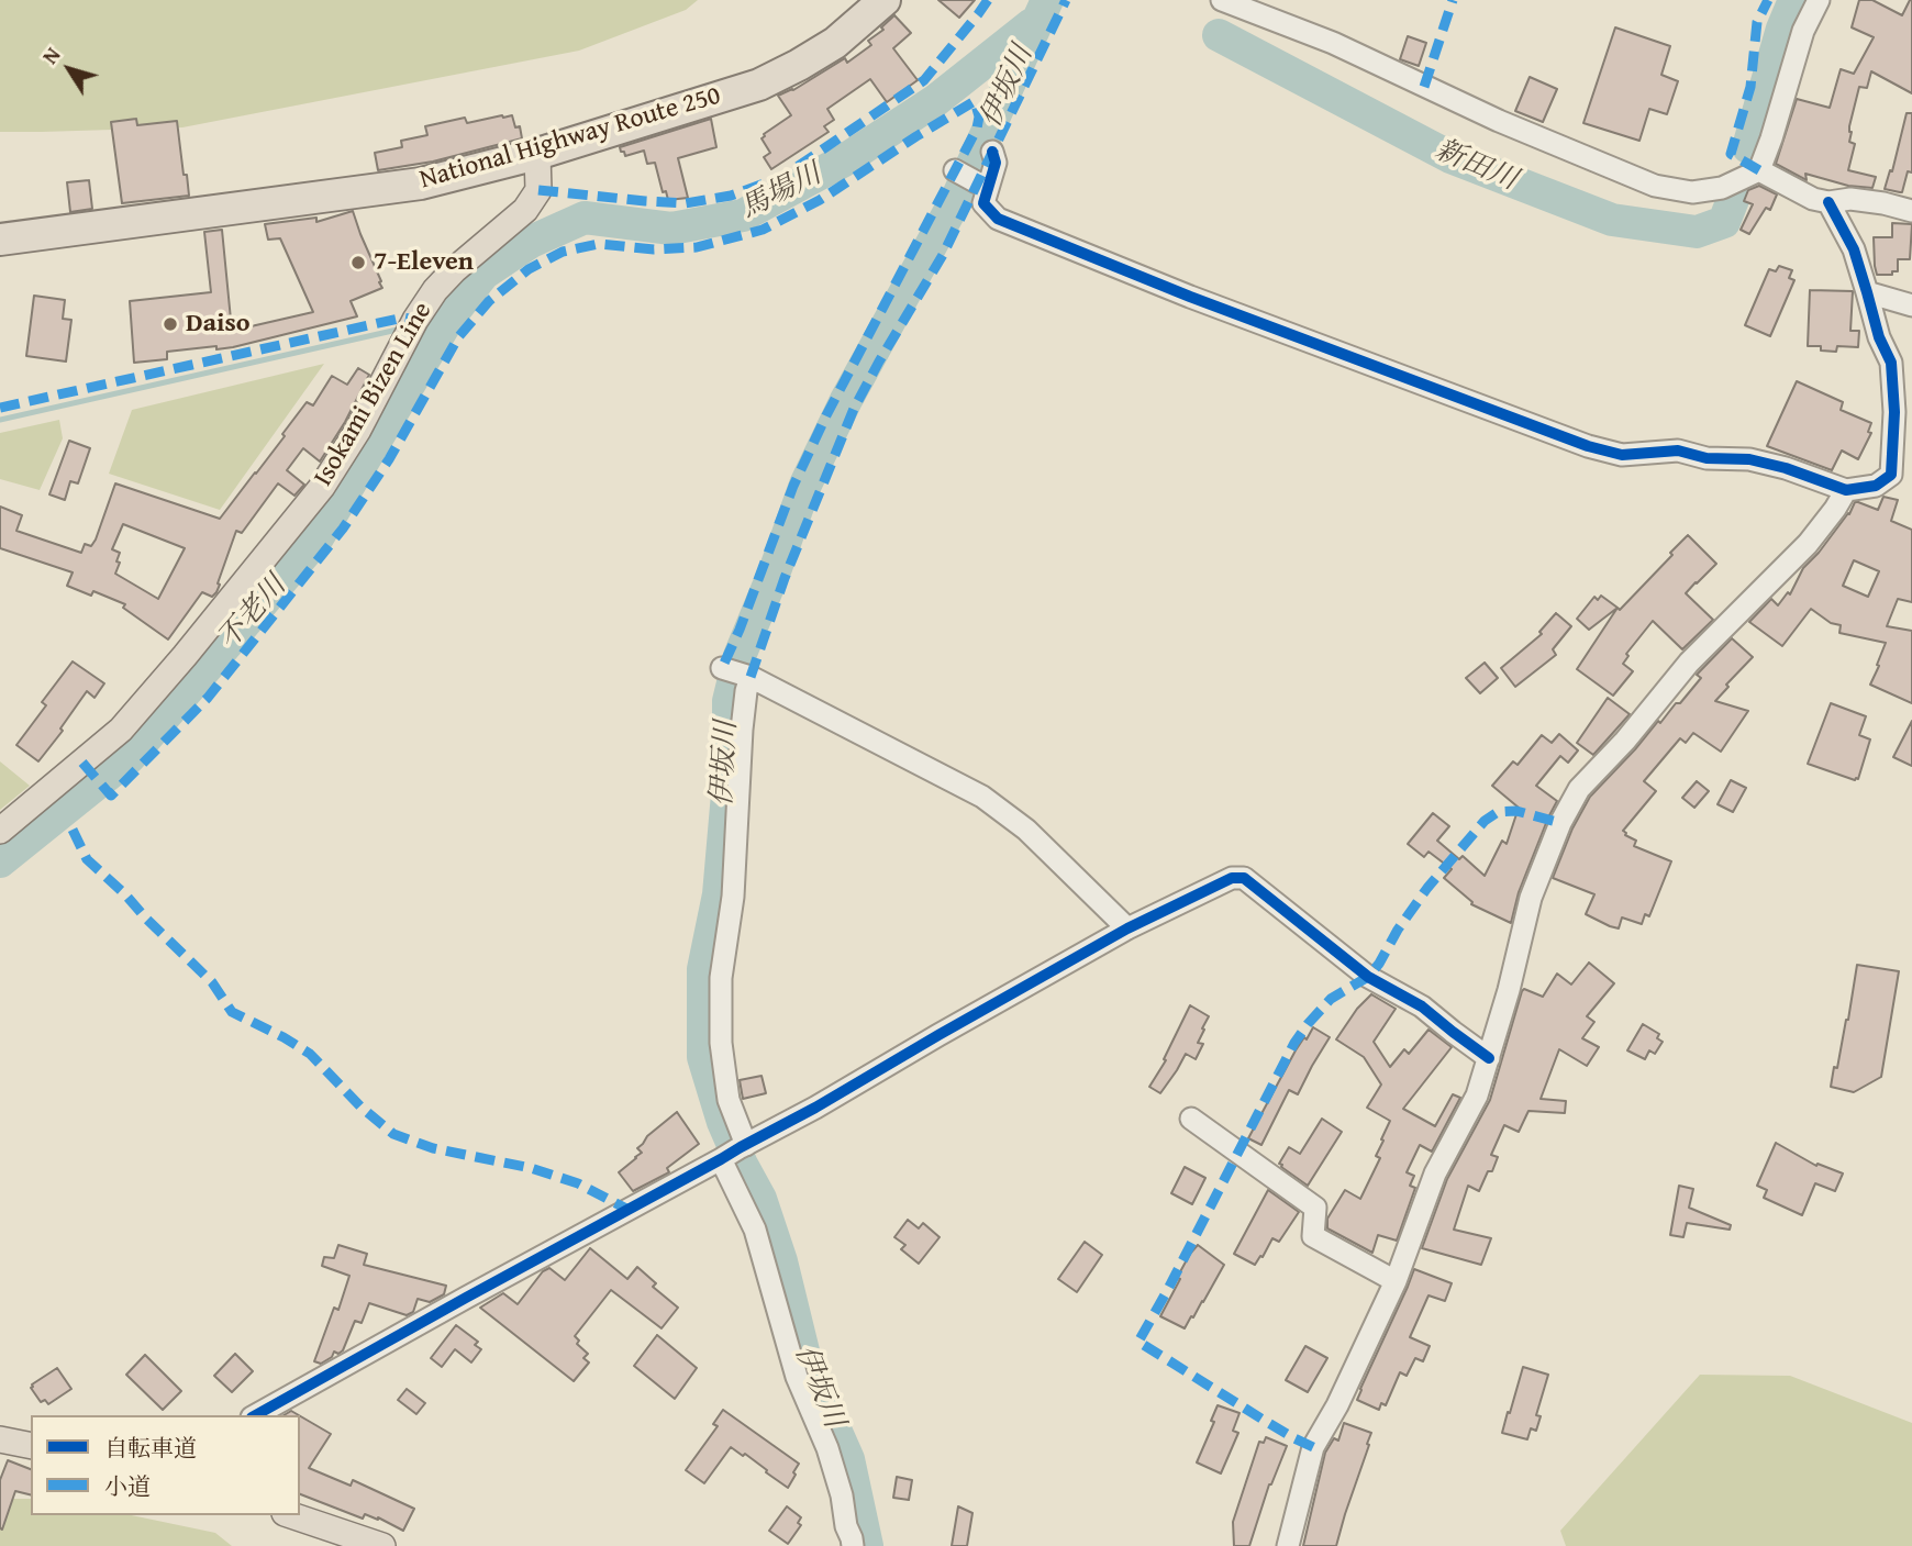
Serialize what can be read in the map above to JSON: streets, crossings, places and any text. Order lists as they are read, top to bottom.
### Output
{
  "streets": {
    "highway": ["National Highway Route 250"],
    "main road": ["Isokami Bizen Line"]
  },
  "crossings": [
    ["National Highway Route 250", "Isokami Bizen Line"]
  ],
  "water": [
    "伊坂川",
    "新田川",
    "馬場川",
    "不老川"
  ],
  "places": ["7-Eleven", "Daiso"],
  "legend": ["自転車道", "小道"],
  "north": "top left"
}
